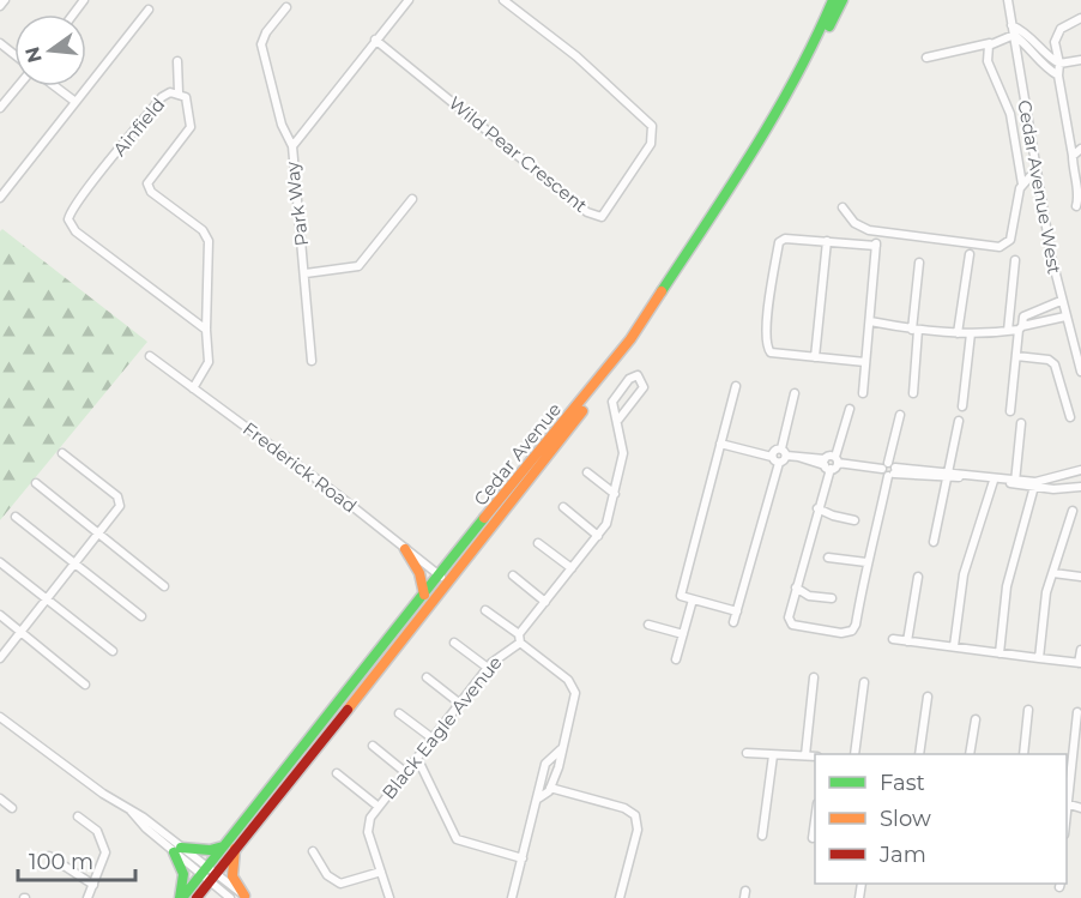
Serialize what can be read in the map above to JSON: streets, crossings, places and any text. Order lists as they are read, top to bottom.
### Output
{
  "streets": {
    "main road": ["Cedar Avenue"],
    "street": [
      "Ainfield",
      "Wild Pear Crescent",
      "Cedar Avenue West",
      "Park Way",
      "Frederick Road",
      "Black Eagle Avenue"
    ]
  },
  "crossings": [
    ["Ainfield", "Frederick Road"],
    ["Wild Pear Crescent", "Park Way"],
    ["Cedar Avenue", "Frederick Road"]
  ],
  "legend": ["Fast", "Slow", "Jam"],
  "scale_bar": "100 m",
  "north": "left"
}
